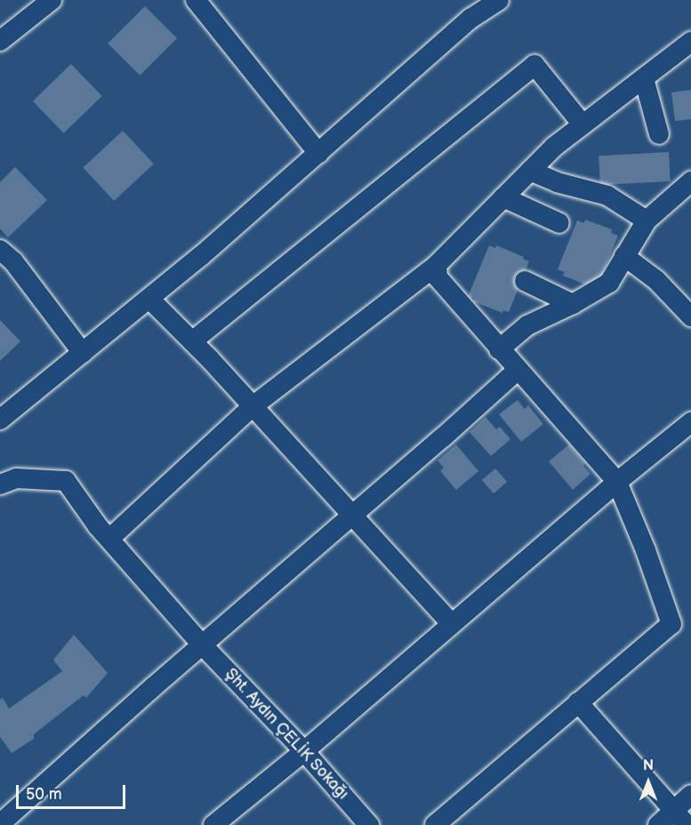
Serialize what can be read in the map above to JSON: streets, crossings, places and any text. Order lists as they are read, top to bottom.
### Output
{
  "streets": {
    "street": ["Şht. Aydın ÇELİK Sokağı"]
  },
  "scale_bar": "50 m",
  "north": "top"
}
